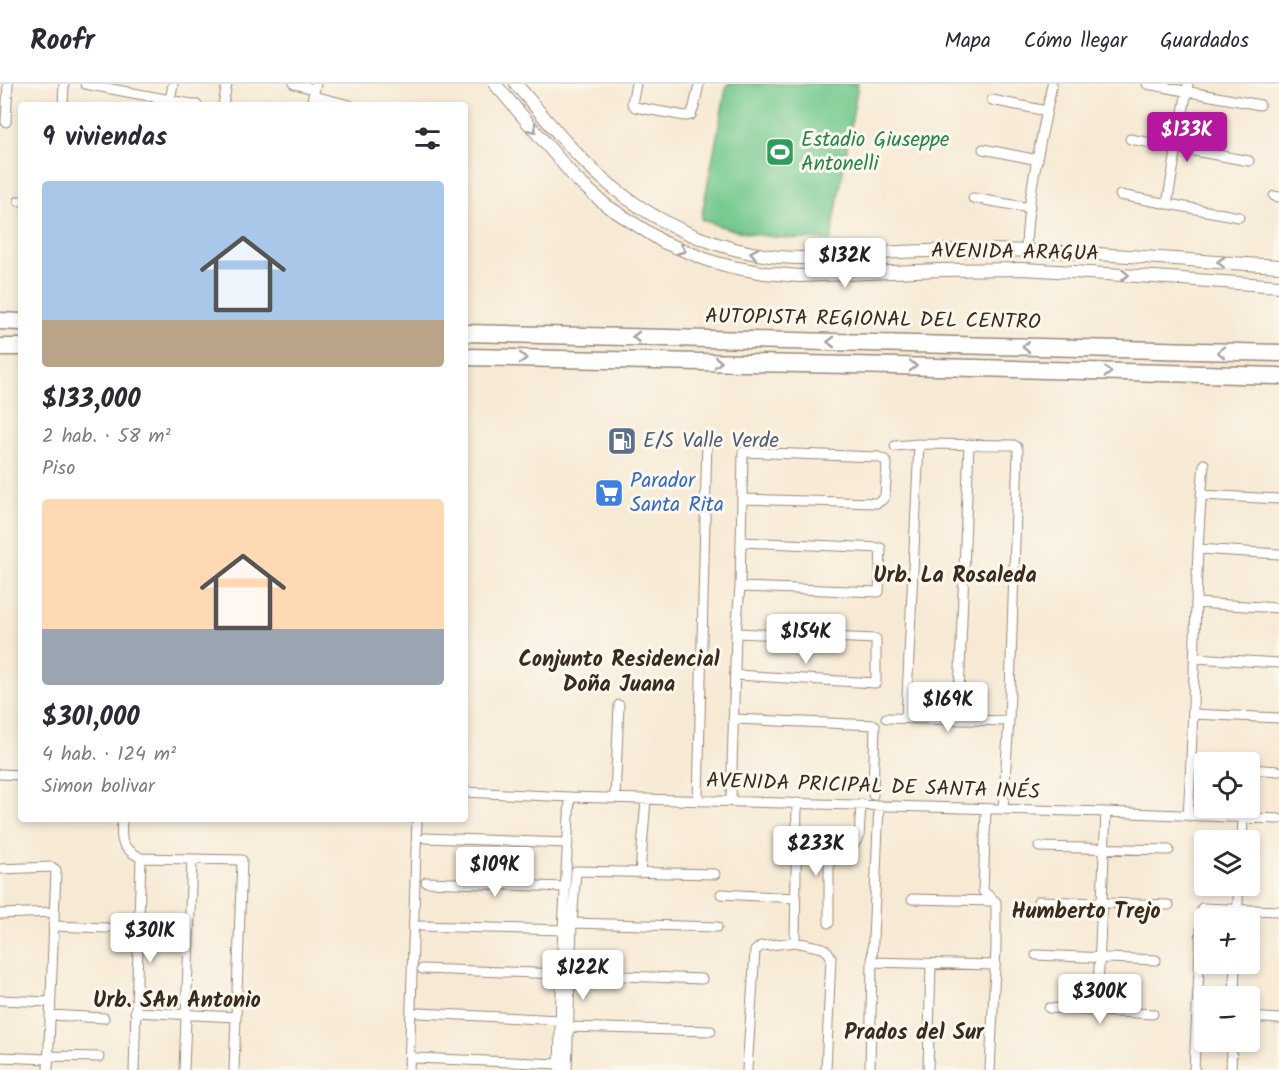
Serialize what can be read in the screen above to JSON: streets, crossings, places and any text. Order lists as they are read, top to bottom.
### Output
{
  "streets": {
    "highway": ["AUTOPISTA REGIONAL DEL CENTRO"],
    "street": ["AVENIDA ARAGUA", "AVENIDA PRICIPAL DE SANTA INÉS"]
  },
  "districts": [
    "Urb. La Rosaleda",
    "Conjunto Residencial Doña Juana",
    "Humberto Trejo",
    "Urb. SAn Antonio",
    "Prados del Sur"
  ],
  "places": {
    "sports": ["Estadio Giuseppe Antonelli"],
    "fuel station": ["E/S Valle Verde"],
    "supermarket": ["Parador Santa Rita"]
  },
  "page": {
    "header": "Roofr",
    "nav": ["Mapa", "Cómo llegar", "Guardados"],
    "heading": "9 viviendas",
    "price": [
      "$133K",
      "$132K",
      "$154K",
      "$169K",
      "$233K",
      "$109K",
      "$301K",
      "$122K",
      "$300K"
    ],
    "list": [
      {
        "name": "$133,000",
        "note": "2 hab. · 58 m² · Piso"
      },
      {
        "name": "$301,000",
        "note": "4 hab. · 124 m² · Simon bolivar"
      }
    ],
    "map_buttons": ["+", "−"]
  }
}
